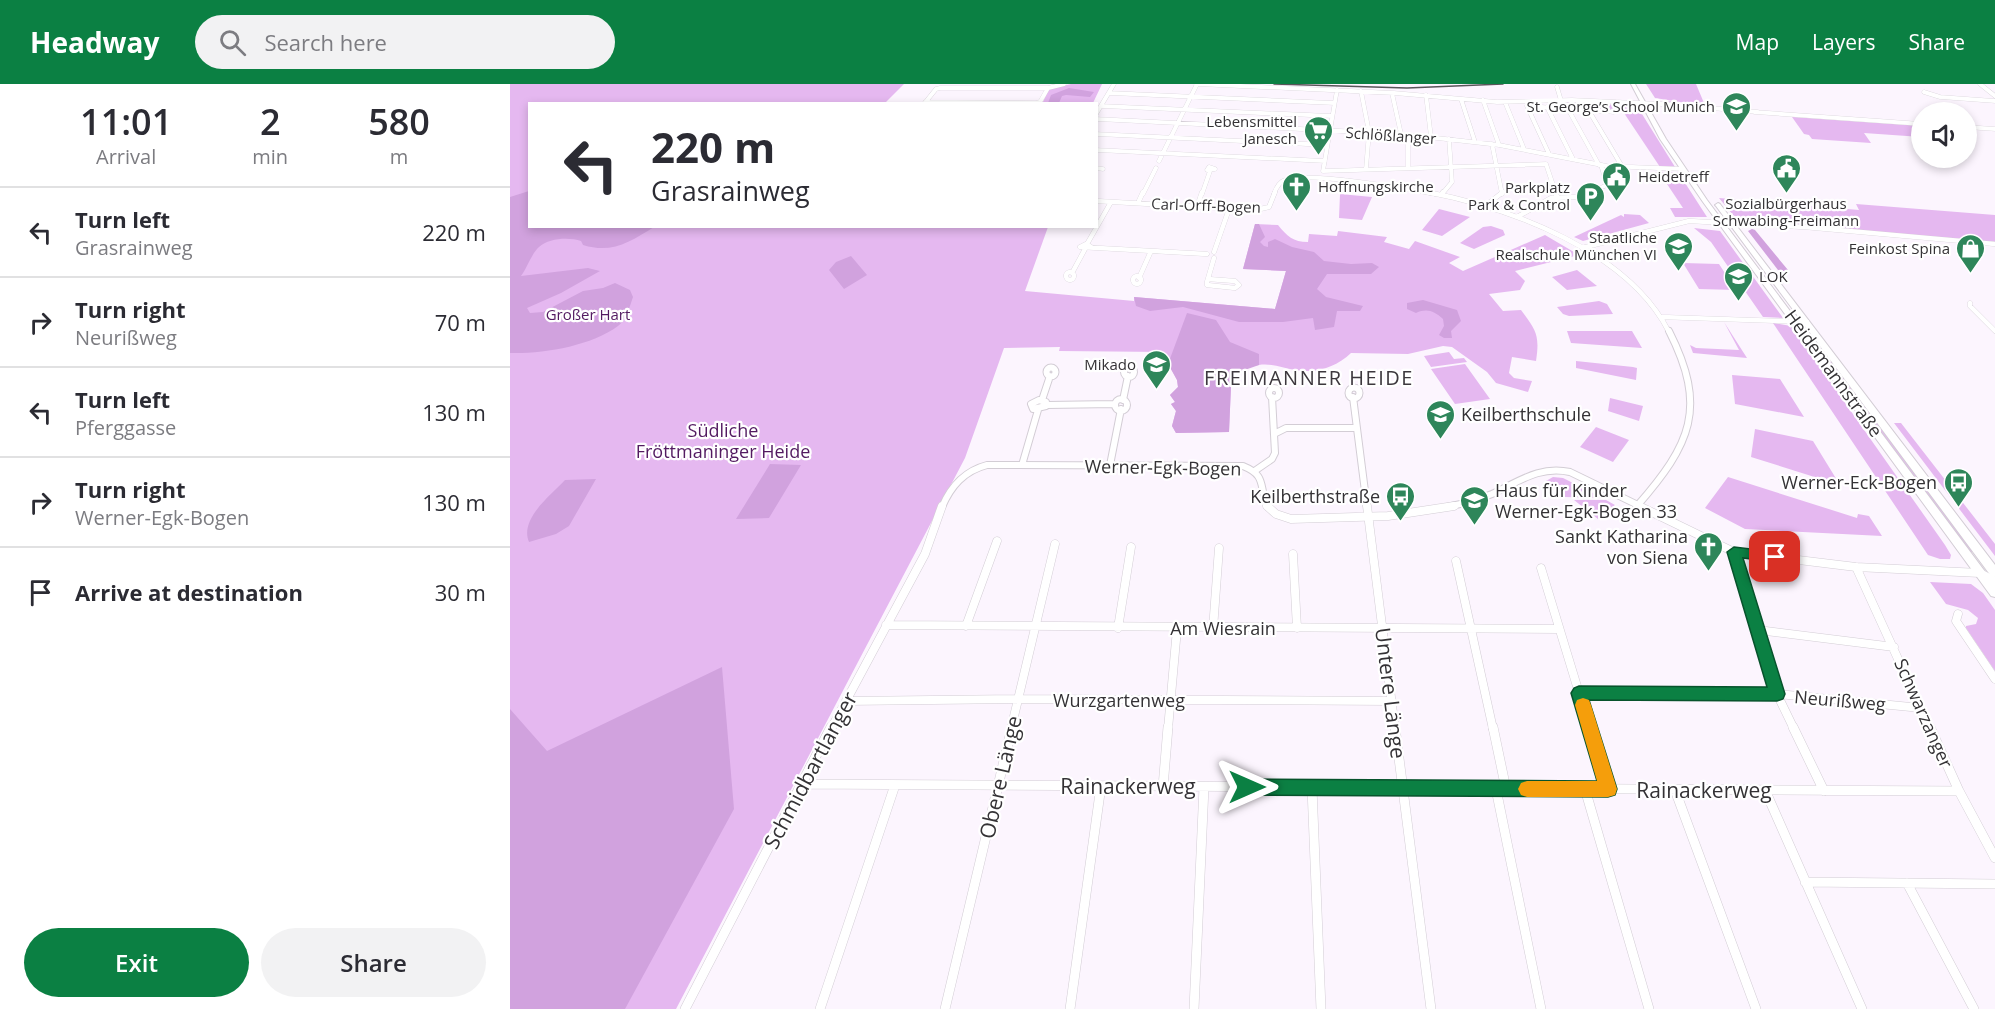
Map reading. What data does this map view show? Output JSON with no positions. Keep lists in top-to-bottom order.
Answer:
{
  "streets": {
    "main road": ["Heidemannstraße"],
    "street": [
      "Schlößlanger",
      "Carl-Orff-Bogen",
      "Werner-Egk-Bogen",
      "Am Wiesrain",
      "Untere Länge",
      "Wurzgartenweg",
      "Neurißweg",
      "Schwarzanger",
      "Schmidbartlanger",
      "Obere Länge",
      "Rainackerweg"
    ]
  },
  "crossings": [
    ["Schlößlanger", "Heidemannstraße"],
    ["Carl-Orff-Bogen", "Werner-Egk-Bogen"],
    ["Heidemannstraße", "Werner-Egk-Bogen"],
    ["Werner-Egk-Bogen", "Untere Länge"],
    ["Werner-Egk-Bogen", "Schwarzanger"],
    ["Werner-Egk-Bogen", "Schmidbartlanger"],
    ["Am Wiesrain", "Untere Länge"],
    ["Am Wiesrain", "Schmidbartlanger"],
    ["Am Wiesrain", "Obere Länge"],
    ["Untere Länge", "Wurzgartenweg"],
    ["Untere Länge", "Rainackerweg"],
    ["Wurzgartenweg", "Schmidbartlanger"],
    ["Wurzgartenweg", "Obere Länge"],
    ["Neurißweg", "Schwarzanger"],
    ["Schwarzanger", "Rainackerweg"],
    ["Schmidbartlanger", "Rainackerweg"],
    ["Obere Länge", "Rainackerweg"]
  ],
  "districts": ["FREIMANNER HEIDE"],
  "parks": ["Großer Hart", "Südliche Fröttmaninger Heide"],
  "places": {
    "school or university": [
      "St. George’s School Munich",
      "Staatliche Realschule München VI",
      "LOK",
      "Mikado",
      "Keilberthschule",
      "Haus für Kinder Werner-Egk-Bogen 33"
    ],
    "supermarket": ["Lebensmittel Janesch"],
    "public building": ["Sozialbürgerhaus Schwabing-Freimann", "Heidetreff"],
    "church": ["Hoffnungskirche", "Sankt Katharina von Siena"],
    "parking": ["Parkplatz Park & Control"],
    "shop": ["Feinkost Spina"],
    "bus stop": ["Werner-Eck-Bogen", "Keilberthstraße"]
  },
  "page": {
    "header": "Headway",
    "search": "Search here",
    "nav": ["Map", "Layers", "Share"],
    "eta": [
      "11:01",
      "Arrival",
      "2",
      "min",
      "580",
      "m"
    ],
    "turn": ["220 m", "Grasrainweg"],
    "list": [
      {
        "name": "Turn left",
        "note": "Grasrainweg",
        "value": "220 m"
      },
      {
        "name": "Turn right",
        "note": "Neurißweg",
        "value": "70 m"
      },
      {
        "name": "Turn left",
        "note": "Pferggasse",
        "value": "130 m"
      },
      {
        "name": "Turn right",
        "note": "Werner-Egk-Bogen",
        "value": "130 m"
      },
      {
        "name": "Arrive at destination",
        "value": "30 m"
      }
    ],
    "buttons": ["Exit", "Share"]
  }
}
